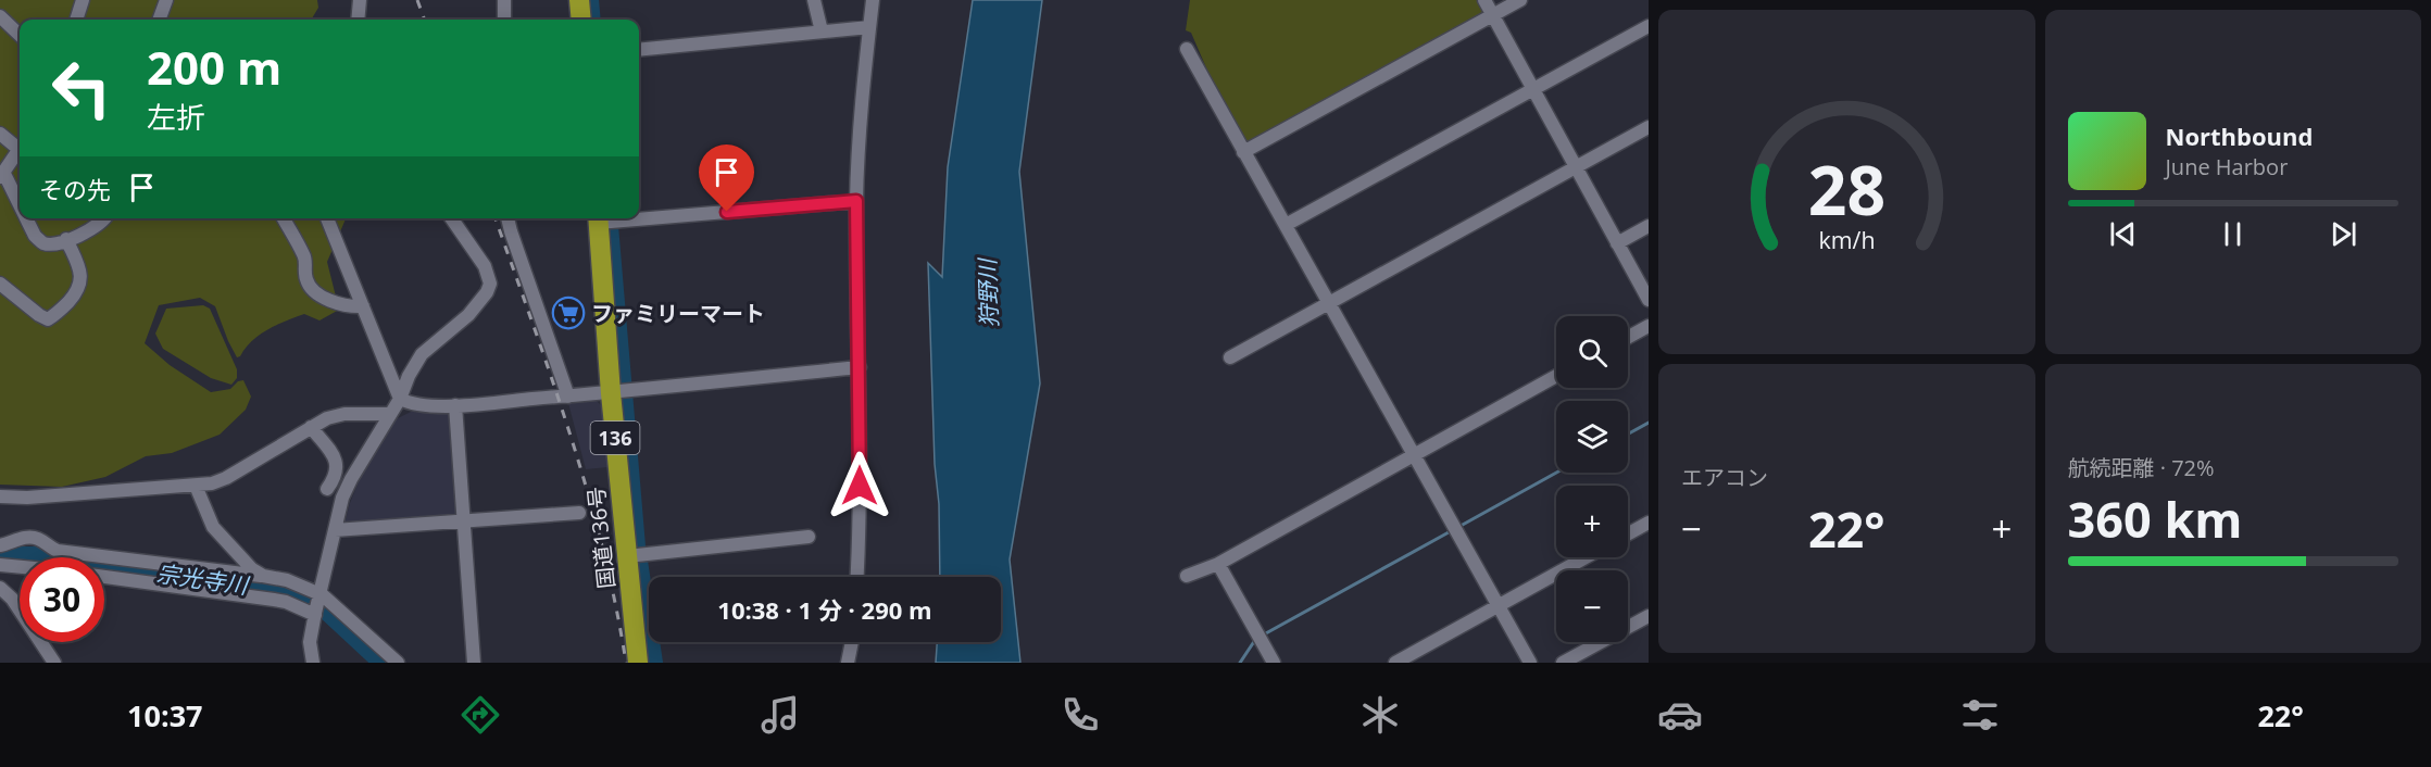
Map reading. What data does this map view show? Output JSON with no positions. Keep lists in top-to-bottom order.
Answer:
{
  "streets": {
    "highway": ["136", "国道136号"]
  },
  "water": ["狩野川", "宗光寺川"],
  "places": {
    "supermarket": ["ファミリーマート"]
  },
  "page": {
    "turn": ["200 m", "左折"],
    "song": ["Northbound", "June Harbor"],
    "then": "その先",
    "map_buttons": ["+", "−"],
    "tile": [
      "エアコン",
      ["航続距離 · 72%", "360 km"]
    ],
    "heat": ["−", "22°", "+"],
    "limit": "30",
    "trip": "10:38 · 1 分 · 290 m",
    "tabs": ["10:37", "22°"],
    "gauge": ["28", "km/h"]
  }
}
